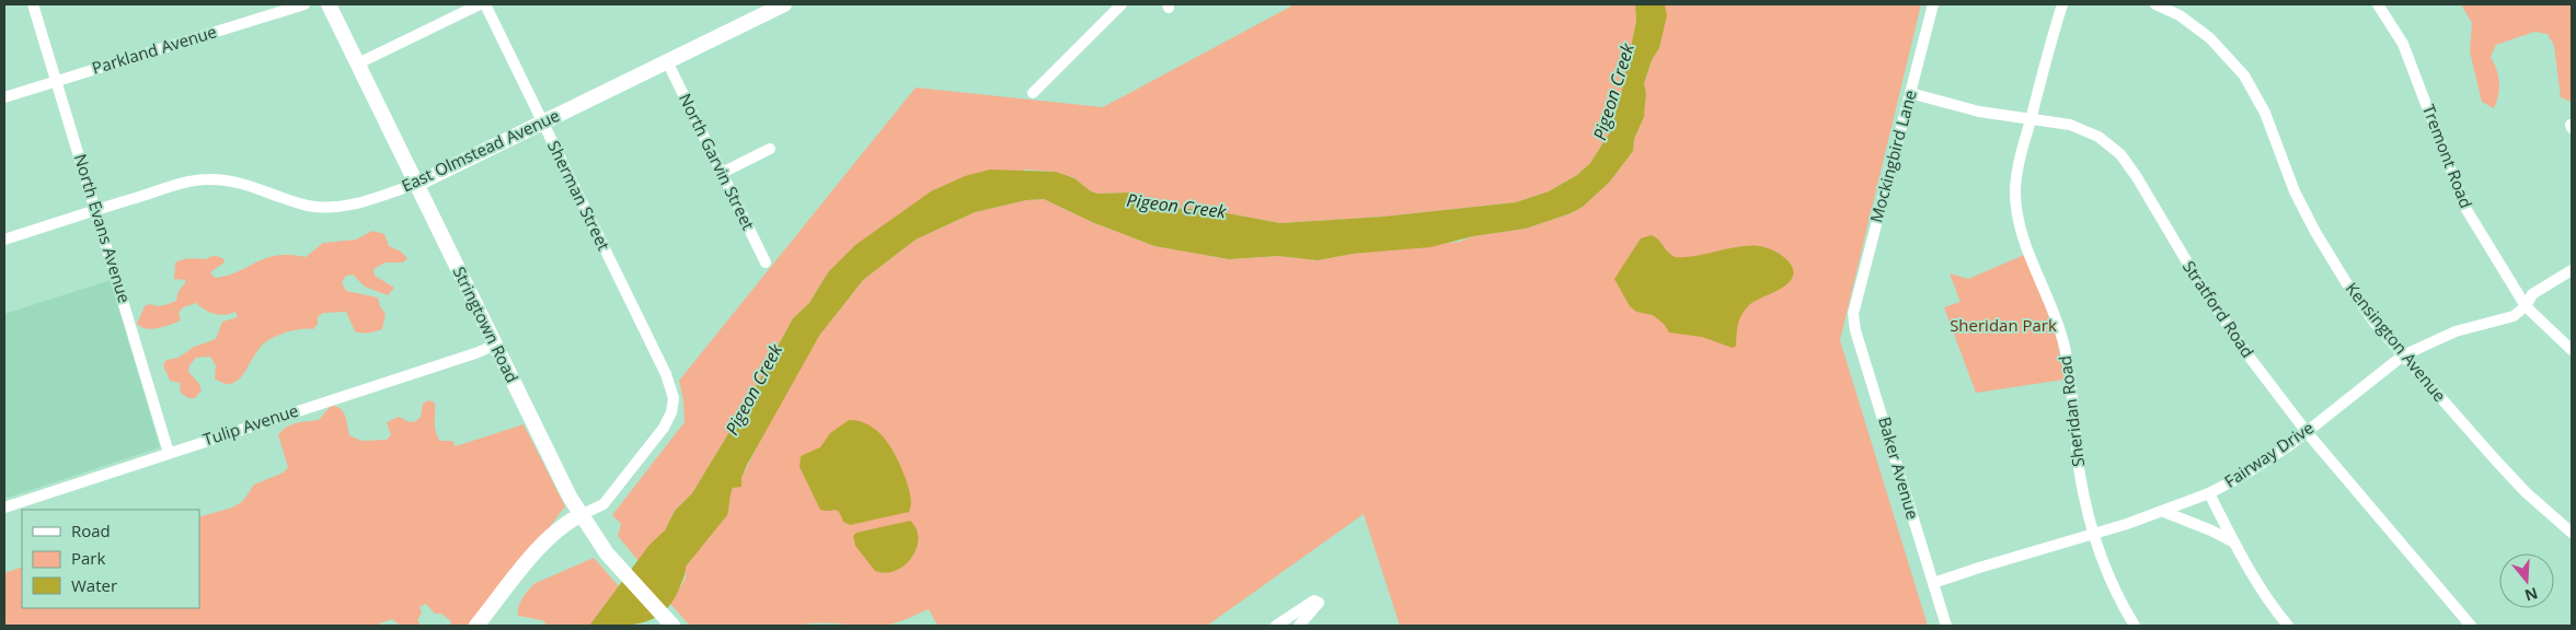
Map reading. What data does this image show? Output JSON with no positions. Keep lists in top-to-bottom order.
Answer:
{
  "streets": {
    "main road": ["East Olmstead Avenue", "Stringtown Road"],
    "street": [
      "Parkland Avenue",
      "Mockingbird Lane",
      "Tremont Road",
      "North Garvin Street",
      "Sherman Street",
      "North Evans Avenue",
      "Stratford Road",
      "Kensington Avenue",
      "Sheridan Road",
      "Tulip Avenue",
      "Fairway Drive",
      "Baker Avenue"
    ]
  },
  "crossings": [
    ["Parkland Avenue", "North Evans Avenue"],
    ["East Olmstead Avenue", "North Garvin Street"],
    ["East Olmstead Avenue", "Sherman Street"],
    ["East Olmstead Avenue", "North Evans Avenue"],
    ["East Olmstead Avenue", "Stringtown Road"],
    ["Mockingbird Lane", "Stratford Road"],
    ["Mockingbird Lane", "Baker Avenue"],
    ["Tremont Road", "Fairway Drive"],
    ["Sherman Street", "Stringtown Road"],
    ["North Evans Avenue", "Tulip Avenue"],
    ["Stratford Road", "Sheridan Road"],
    ["Stratford Road", "Fairway Drive"],
    ["Stringtown Road", "Tulip Avenue"],
    ["Kensington Avenue", "Fairway Drive"],
    ["Sheridan Road", "Fairway Drive"],
    ["Fairway Drive", "Baker Avenue"]
  ],
  "water": ["Pigeon Creek"],
  "parks": ["Sheridan Park"],
  "legend": ["Road", "Park", "Water"],
  "north": "bottom"
}
